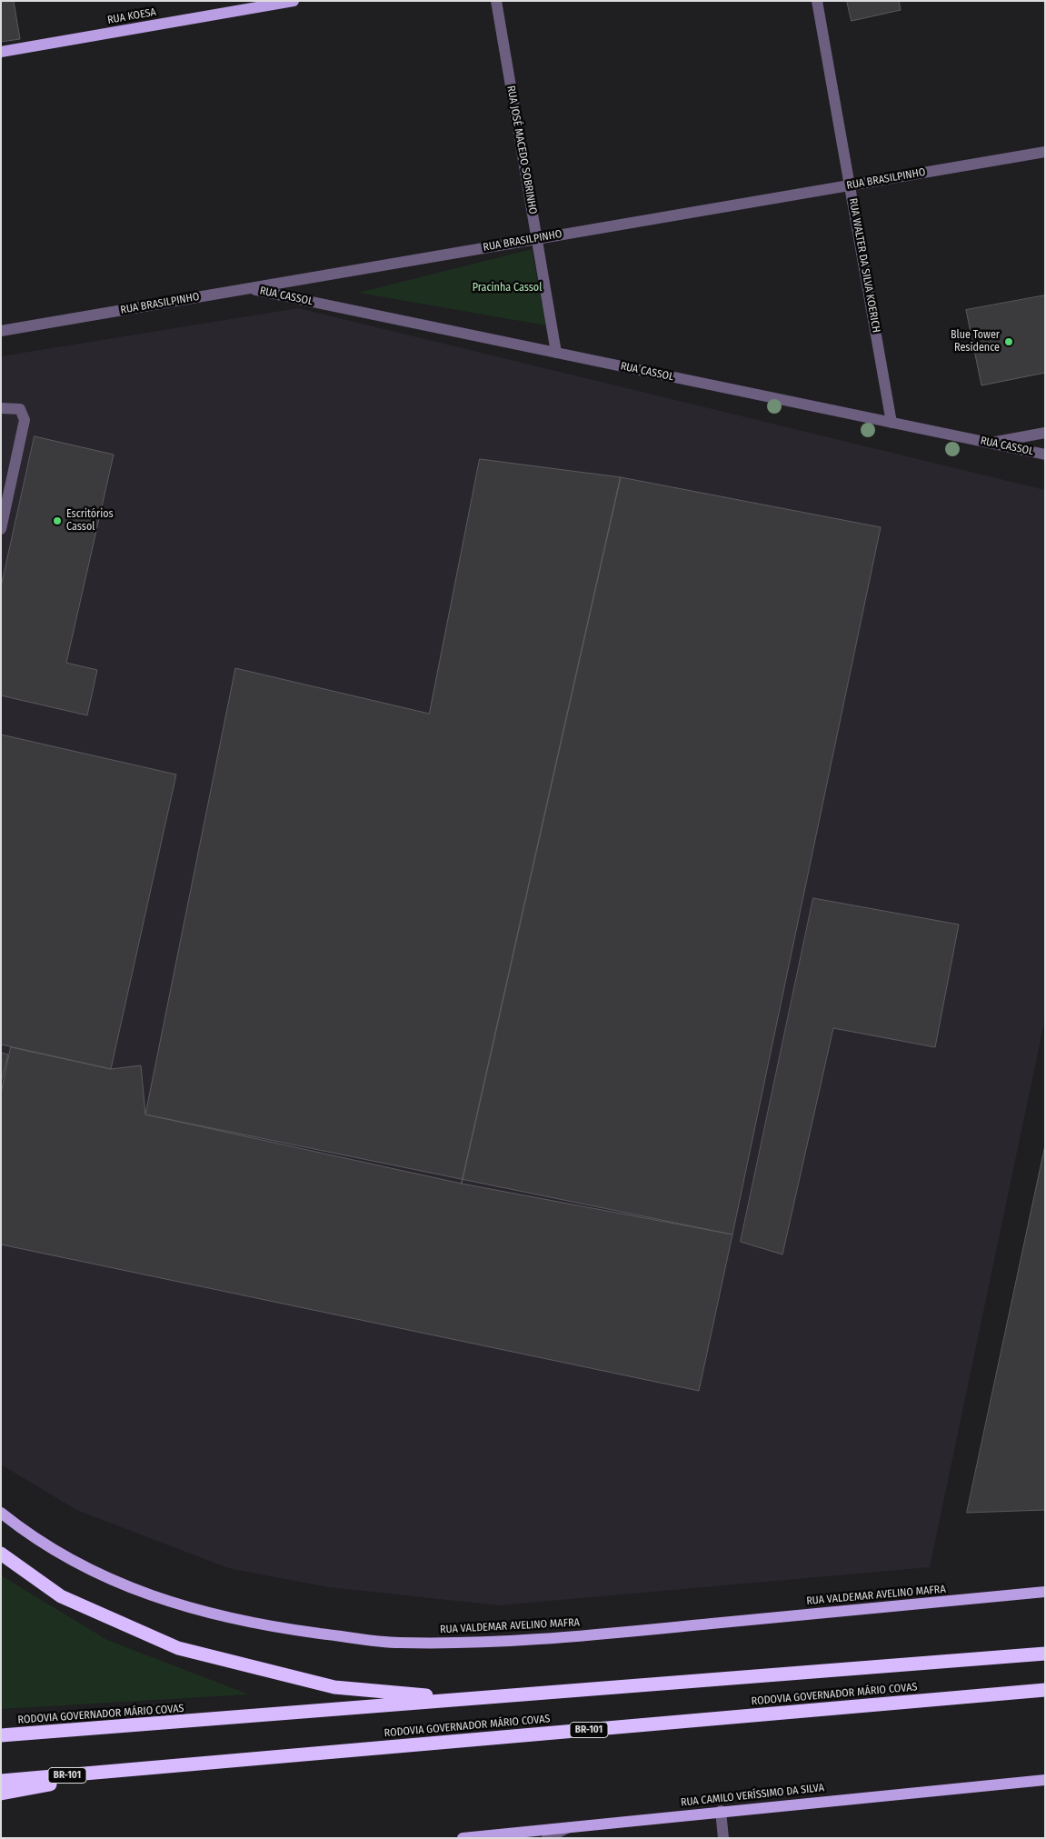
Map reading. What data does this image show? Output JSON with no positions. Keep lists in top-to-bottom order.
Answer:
{
  "streets": {
    "highway": ["RODOVIA GOVERNADOR MÁRIO COVAS", "BR-101"],
    "main road": ["RUA KOESA", "RUA VALDEMAR AVELINO MAFRA", "RUA CAMILO VERÍSSIMO DA SILVA"],
    "street": [
      "RUA JOSÉ MACEDO SOBRINHO",
      "RUA BRASILPINHO",
      "RUA WALTER DA SILVA KOERICH",
      "RUA CASSOL"
    ]
  },
  "crossings": [
    ["RUA JOSÉ MACEDO SOBRINHO", "RUA BRASILPINHO"],
    ["RUA JOSÉ MACEDO SOBRINHO", "RUA CASSOL"],
    ["RUA BRASILPINHO", "RUA WALTER DA SILVA KOERICH"],
    ["RUA BRASILPINHO", "RUA CASSOL"],
    ["RUA WALTER DA SILVA KOERICH", "RUA CASSOL"]
  ],
  "parks": ["Pracinha Cassol"],
  "places": ["Blue Tower Residence", "Escritórios Cassol"]
}
